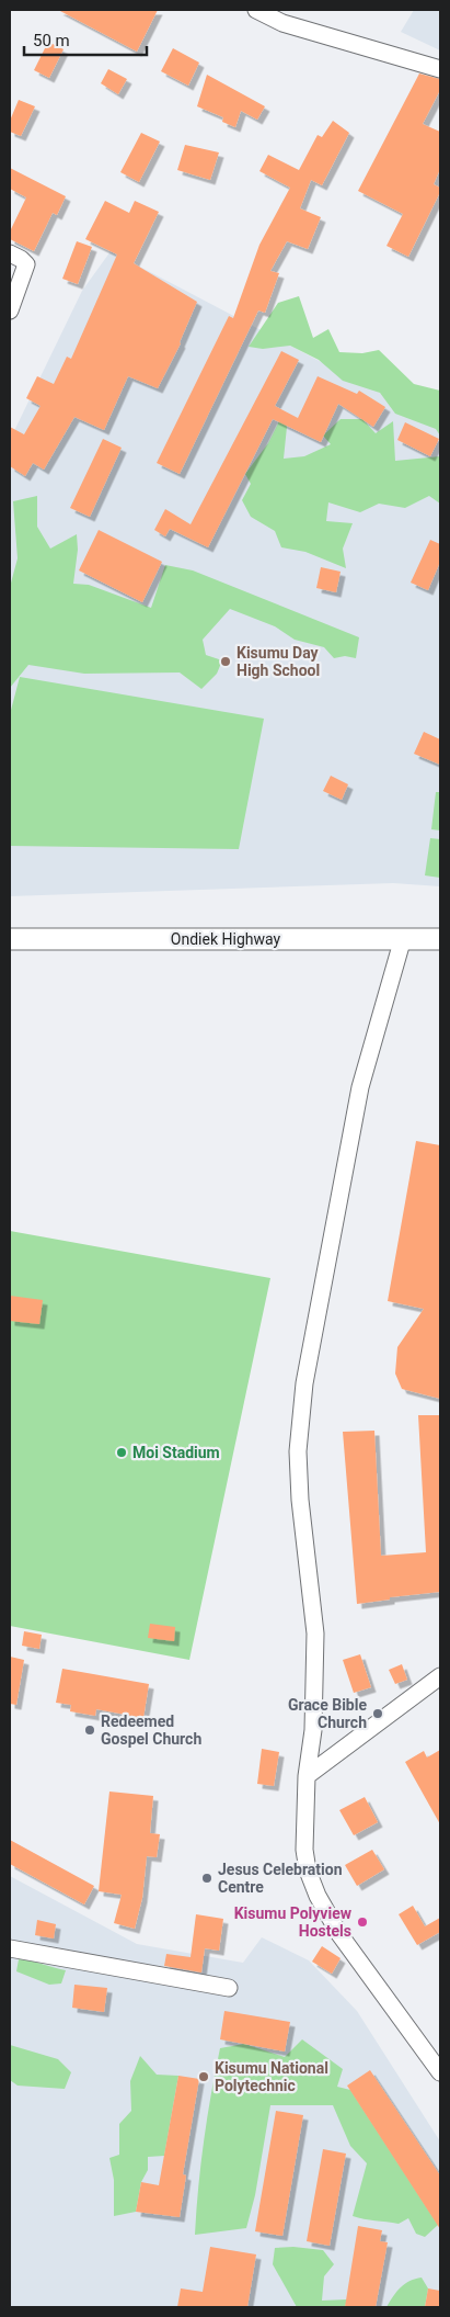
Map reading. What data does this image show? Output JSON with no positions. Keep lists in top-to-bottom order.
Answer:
{
  "streets": {
    "main road": ["Ondiek Highway"]
  },
  "places": [
    "Kisumu Day High School",
    "Moi Stadium",
    "Grace Bible Church",
    "Redeemed Gospel Church",
    "Jesus Celebration Centre",
    "Kisumu Polyview Hostels",
    "Kisumu National Polytechnic"
  ],
  "scale_bar": "50 m"
}
